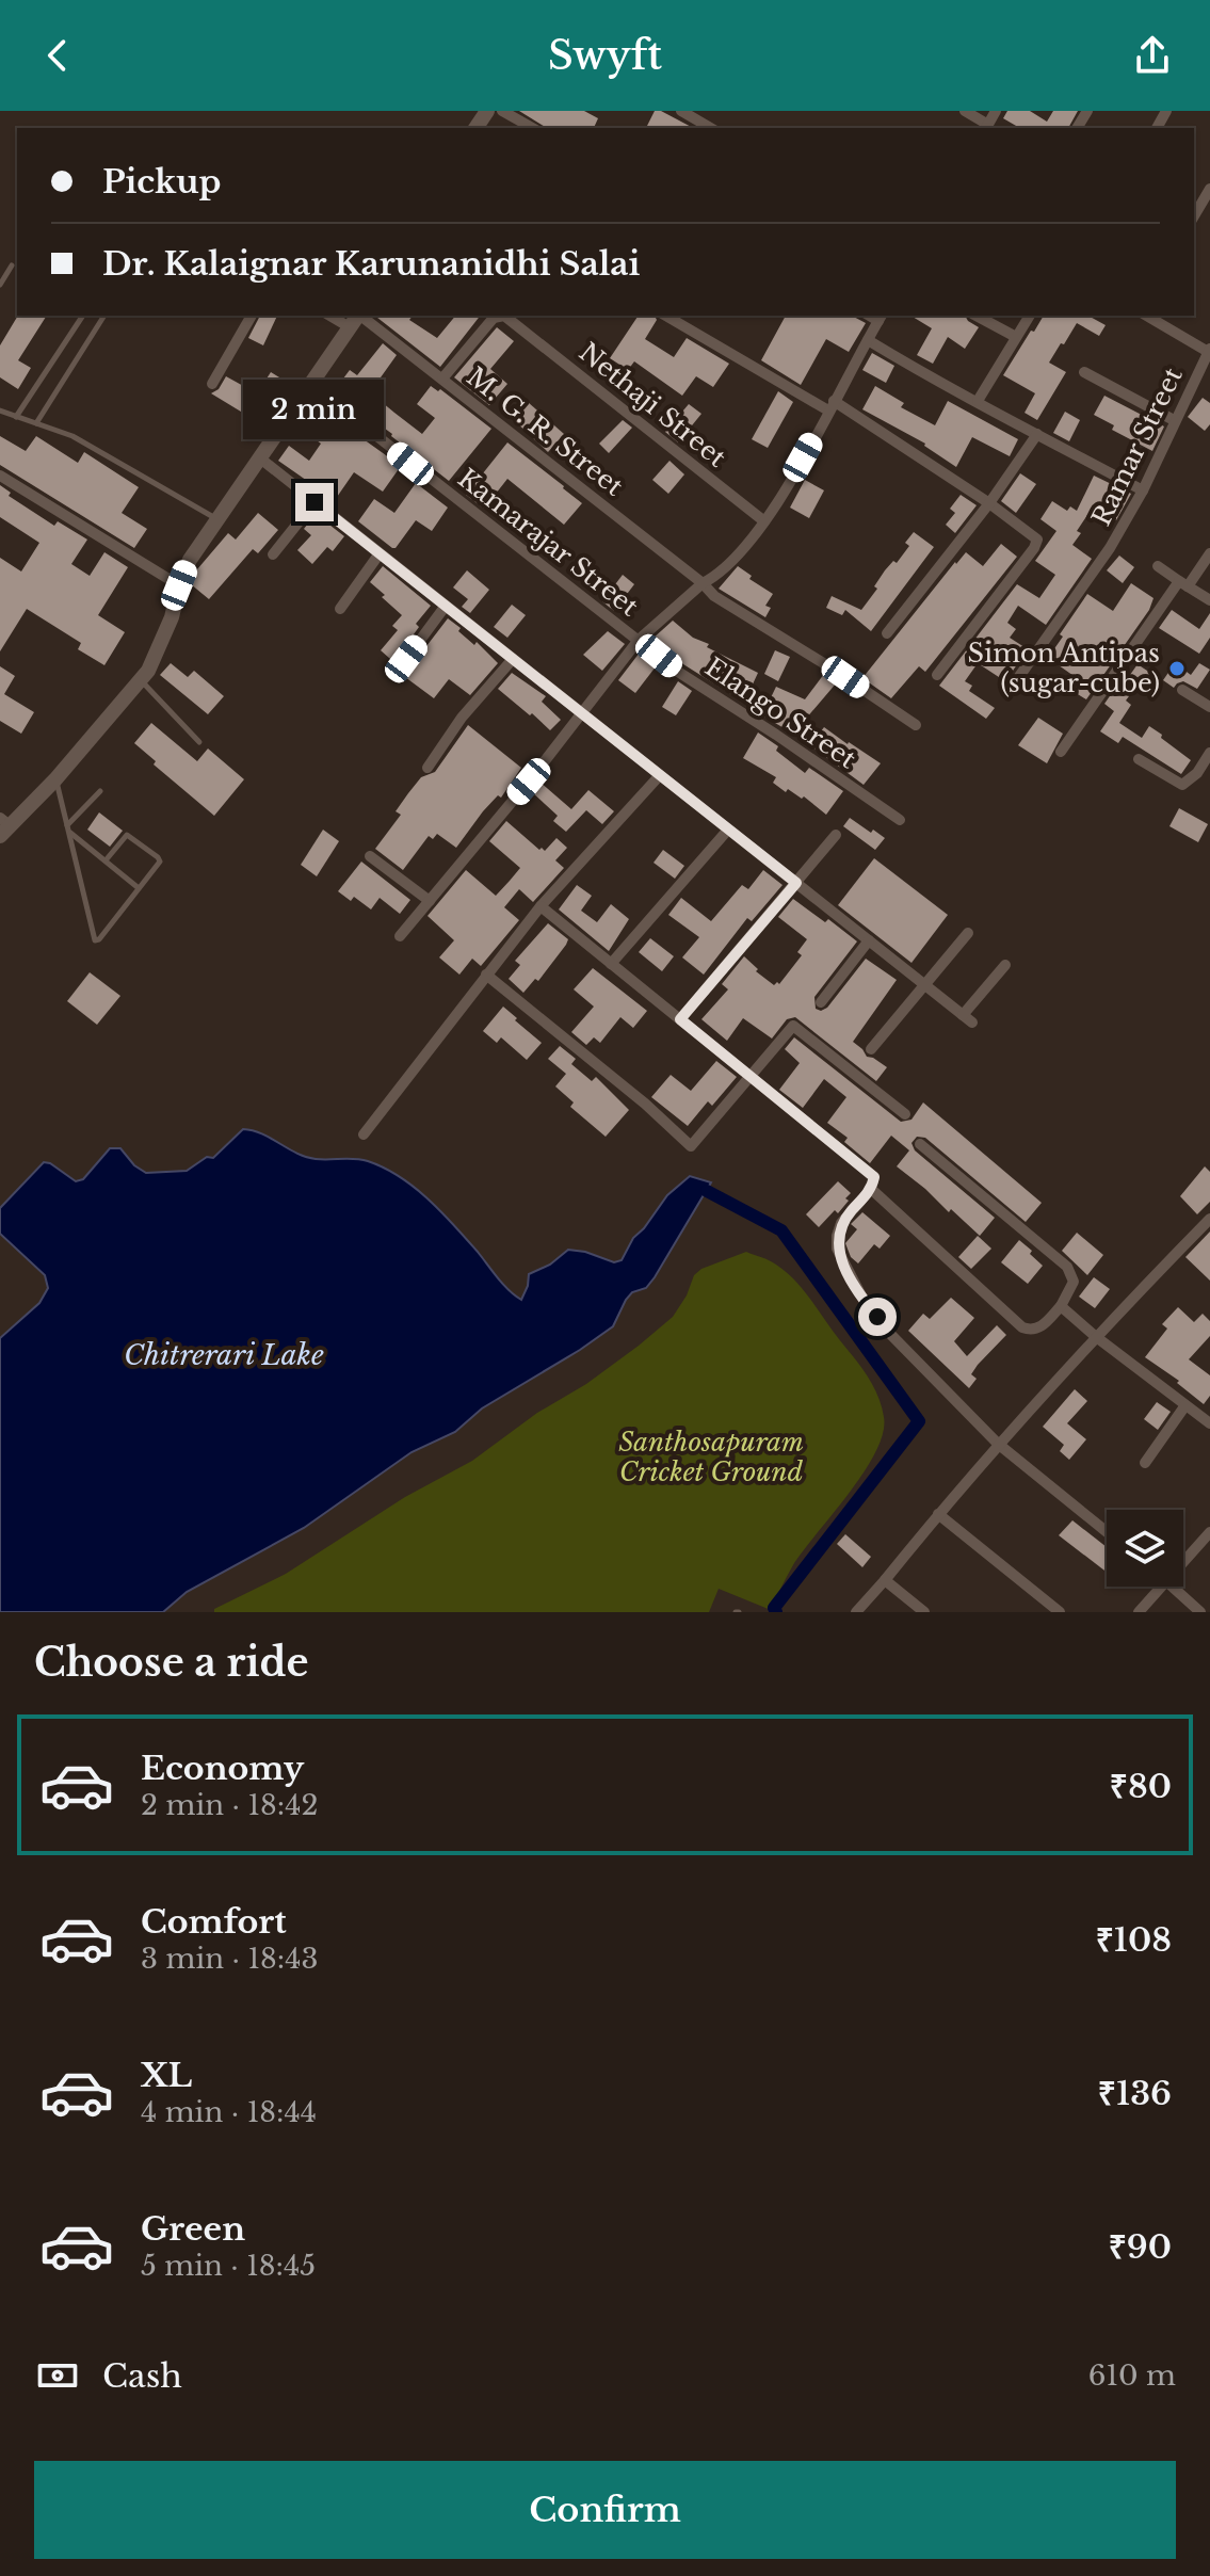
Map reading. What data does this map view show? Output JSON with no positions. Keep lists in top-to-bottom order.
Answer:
{
  "streets": {
    "street": [
      "Nethaji Street",
      "M. G. R. Street",
      "Ramar Street",
      "Kamarajar Street",
      "Elango Street"
    ]
  },
  "crossings": [
    ["Nethaji Street", "M. G. R. Street"],
    ["Kamarajar Street", "Elango Street"]
  ],
  "water": ["Chitrerari Lake"],
  "parks": ["Santhosapuram Cricket Ground"],
  "places": ["Simon Antipas (sugar-cube)"],
  "page": {
    "header": "Swyft",
    "banner": ["Pickup", "Dr. Kalaignar Karunanidhi Salai"],
    "bubble": "2 min",
    "heading": "Choose a ride",
    "list": [
      {
        "name": "Economy",
        "note": "2 min · 18:42",
        "value": "₹80"
      },
      {
        "name": "Comfort",
        "note": "3 min · 18:43",
        "value": "₹108"
      },
      {
        "name": "XL",
        "note": "4 min · 18:44",
        "value": "₹136"
      },
      {
        "name": "Green",
        "note": "5 min · 18:45",
        "value": "₹90"
      }
    ],
    "pay": ["Cash", "610 m"],
    "buttons": "Confirm"
  }
}
